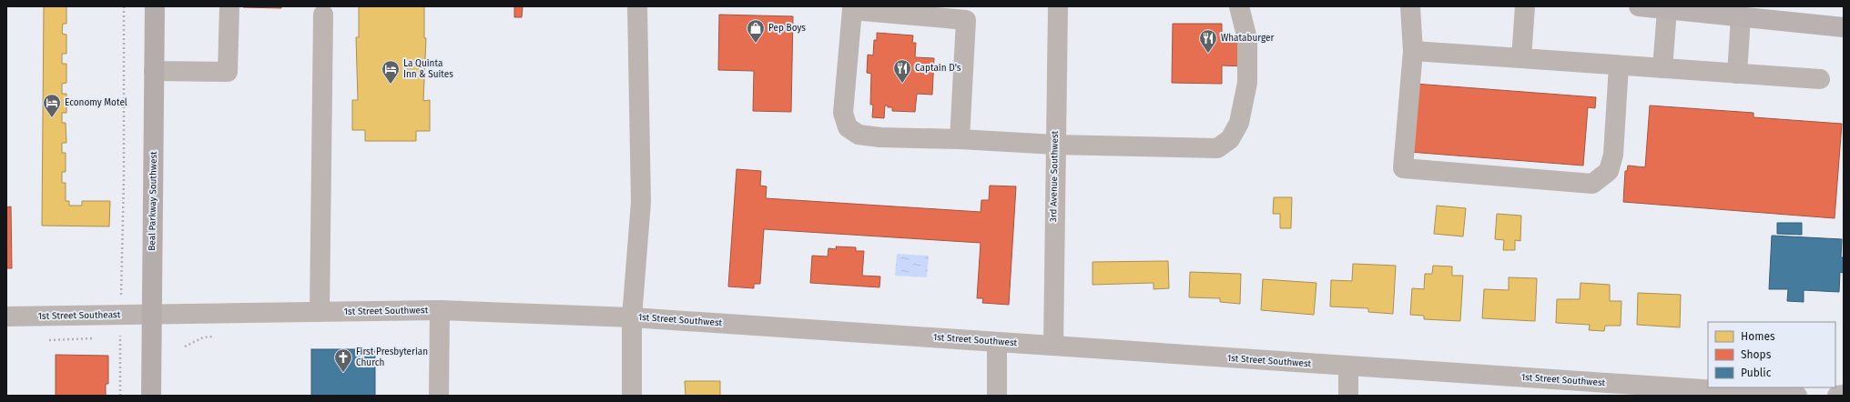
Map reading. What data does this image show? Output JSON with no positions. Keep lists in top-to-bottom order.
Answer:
{
  "streets": {
    "main road": ["Beal Parkway Southwest"],
    "street": ["3rd Avenue Southwest", "1st Street Southwest", "1st Street Southeast"]
  },
  "crossings": [
    ["3rd Avenue Southwest", "1st Street Southwest"],
    ["Beal Parkway Southwest", "1st Street Southwest"],
    ["Beal Parkway Southwest", "1st Street Southeast"],
    ["1st Street Southwest", "1st Street Southeast"]
  ],
  "places": {
    "shop": ["Pep Boys"],
    "restaurant": ["Whataburger", "Captain D's"],
    "hotel": ["La Quinta Inn & Suites", "Economy Motel"],
    "church": ["First Presbyterian Church"]
  },
  "legend": ["Homes", "Shops", "Public"]
}
